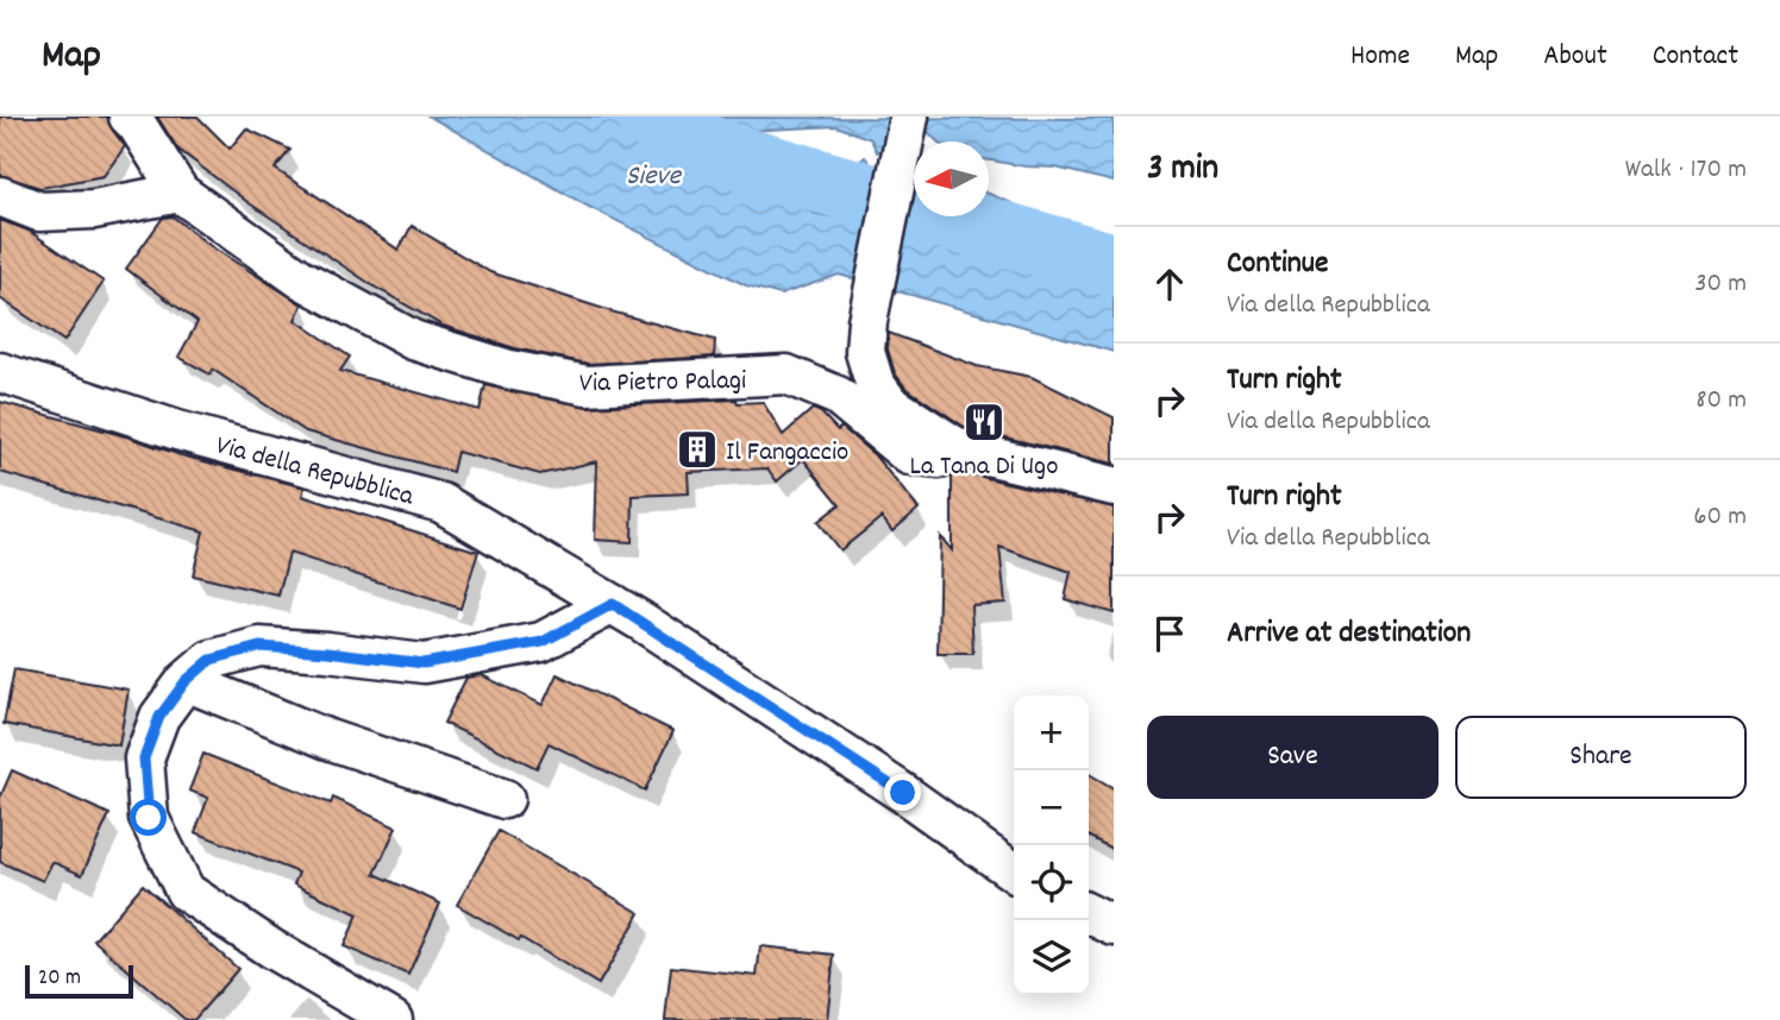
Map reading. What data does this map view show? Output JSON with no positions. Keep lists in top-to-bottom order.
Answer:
{
  "streets": {
    "street": ["Via Pietro Palagi", "Via della Repubblica"]
  },
  "water": ["Sieve"],
  "places": {
    "restaurant": ["La Tana Di Ugo"],
    "building": ["Il Fangaccio"]
  },
  "scale_bar": "20 m",
  "north": "left",
  "page": {
    "header": "Map",
    "nav": [
      "Home",
      "Map",
      "About",
      "Contact"
    ],
    "heading": ["3 min", "Walk · 170 m"],
    "list": [
      ["Continue", "Via della Repubblica", "30 m"],
      ["Turn right", "Via della Repubblica", "80 m"],
      ["Turn right", "Via della Repubblica", "60 m"],
      "Arrive at destination"
    ],
    "buttons": ["Save", "Share"],
    "map_buttons": ["+", "−"],
    "scale": "20 m"
  }
}
